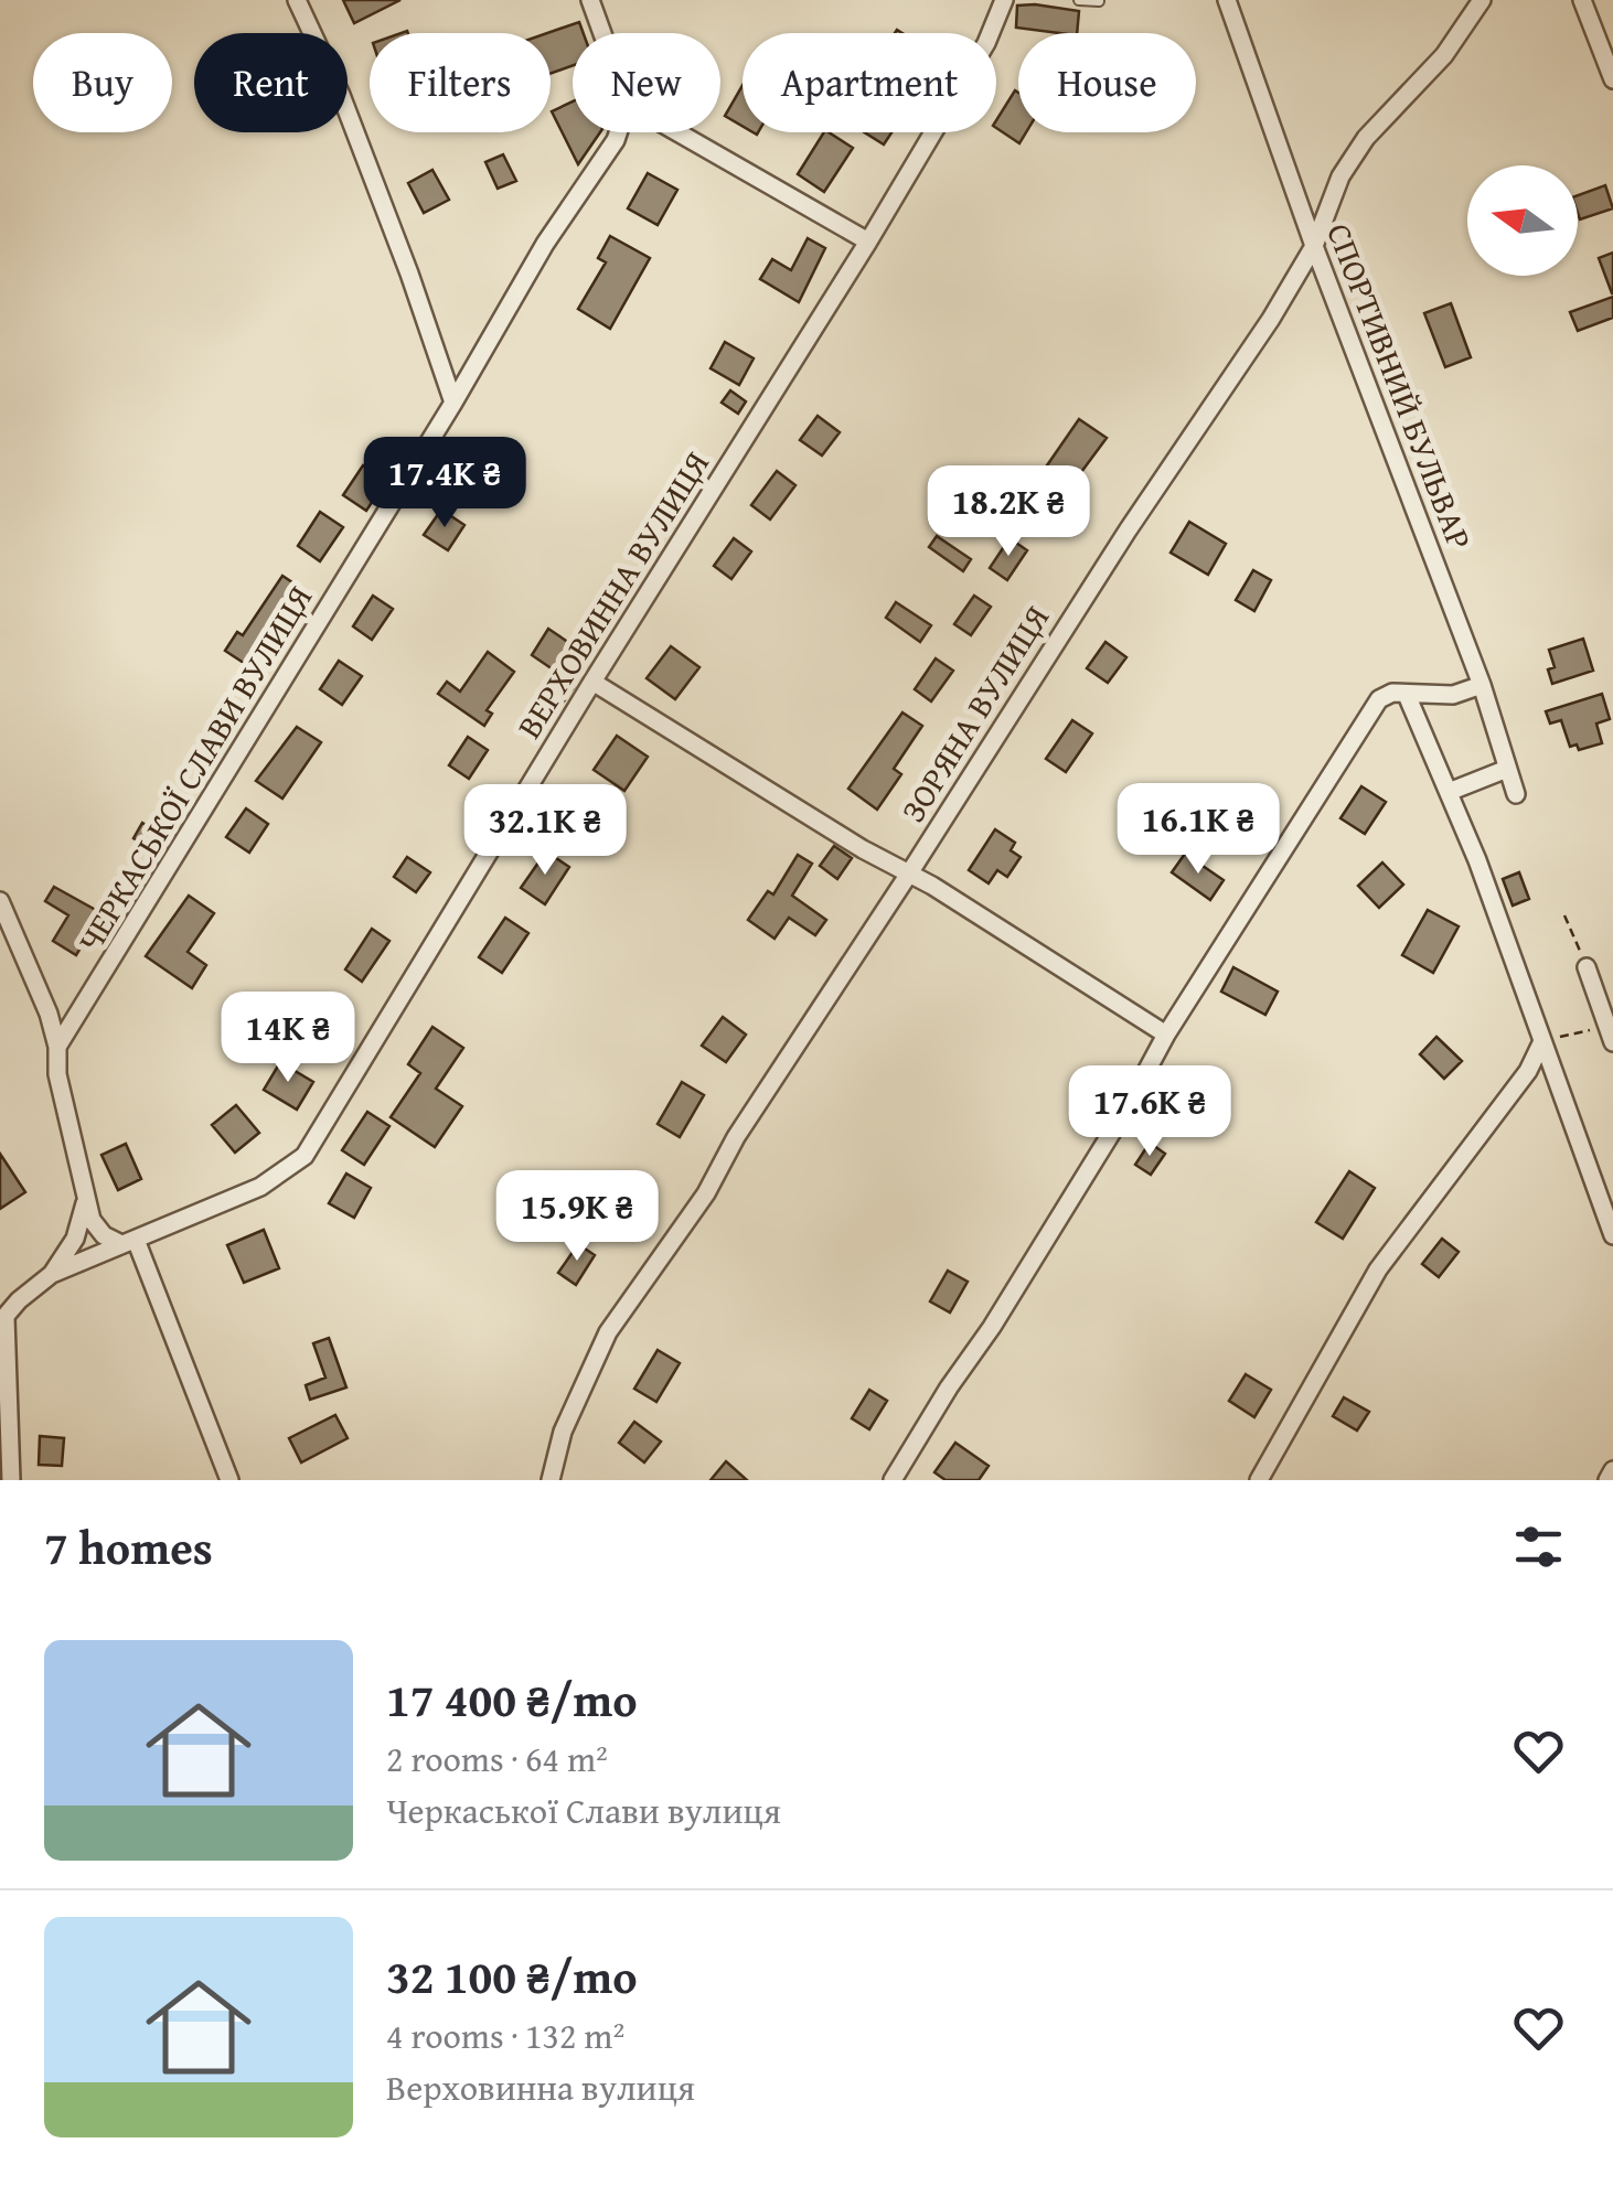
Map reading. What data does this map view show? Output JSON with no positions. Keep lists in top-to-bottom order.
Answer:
{
  "streets": {
    "street": [
      "СПОРТИВНИЙ БУЛЬВАР",
      "ВЕРХОВИННА ВУЛИЦЯ",
      "ЗОРЯНА ВУЛИЦЯ",
      "ЧЕРКАСЬКОЇ СЛАВИ ВУЛИЦЯ"
    ]
  },
  "crossings": [
    ["СПОРТИВНИЙ БУЛЬВАР", "ЗОРЯНА ВУЛИЦЯ"]
  ],
  "north": "left",
  "page": {
    "chip": [
      "Buy",
      "Rent",
      "Filters",
      "New",
      "Apartment",
      "House"
    ],
    "price": [
      "17.4K ₴",
      "18.2K ₴",
      "16.1K ₴",
      "32.1K ₴",
      "14K ₴",
      "17.6K ₴",
      "15.9K ₴"
    ],
    "heading": "7 homes",
    "list": [
      {
        "name": "17 400 ₴/mo",
        "note": "2 rooms · 64 m² · Черкаської Слави вулиця"
      },
      {
        "name": "32 100 ₴/mo",
        "note": "4 rooms · 132 m² · Верховинна вулиця"
      }
    ]
  }
}
